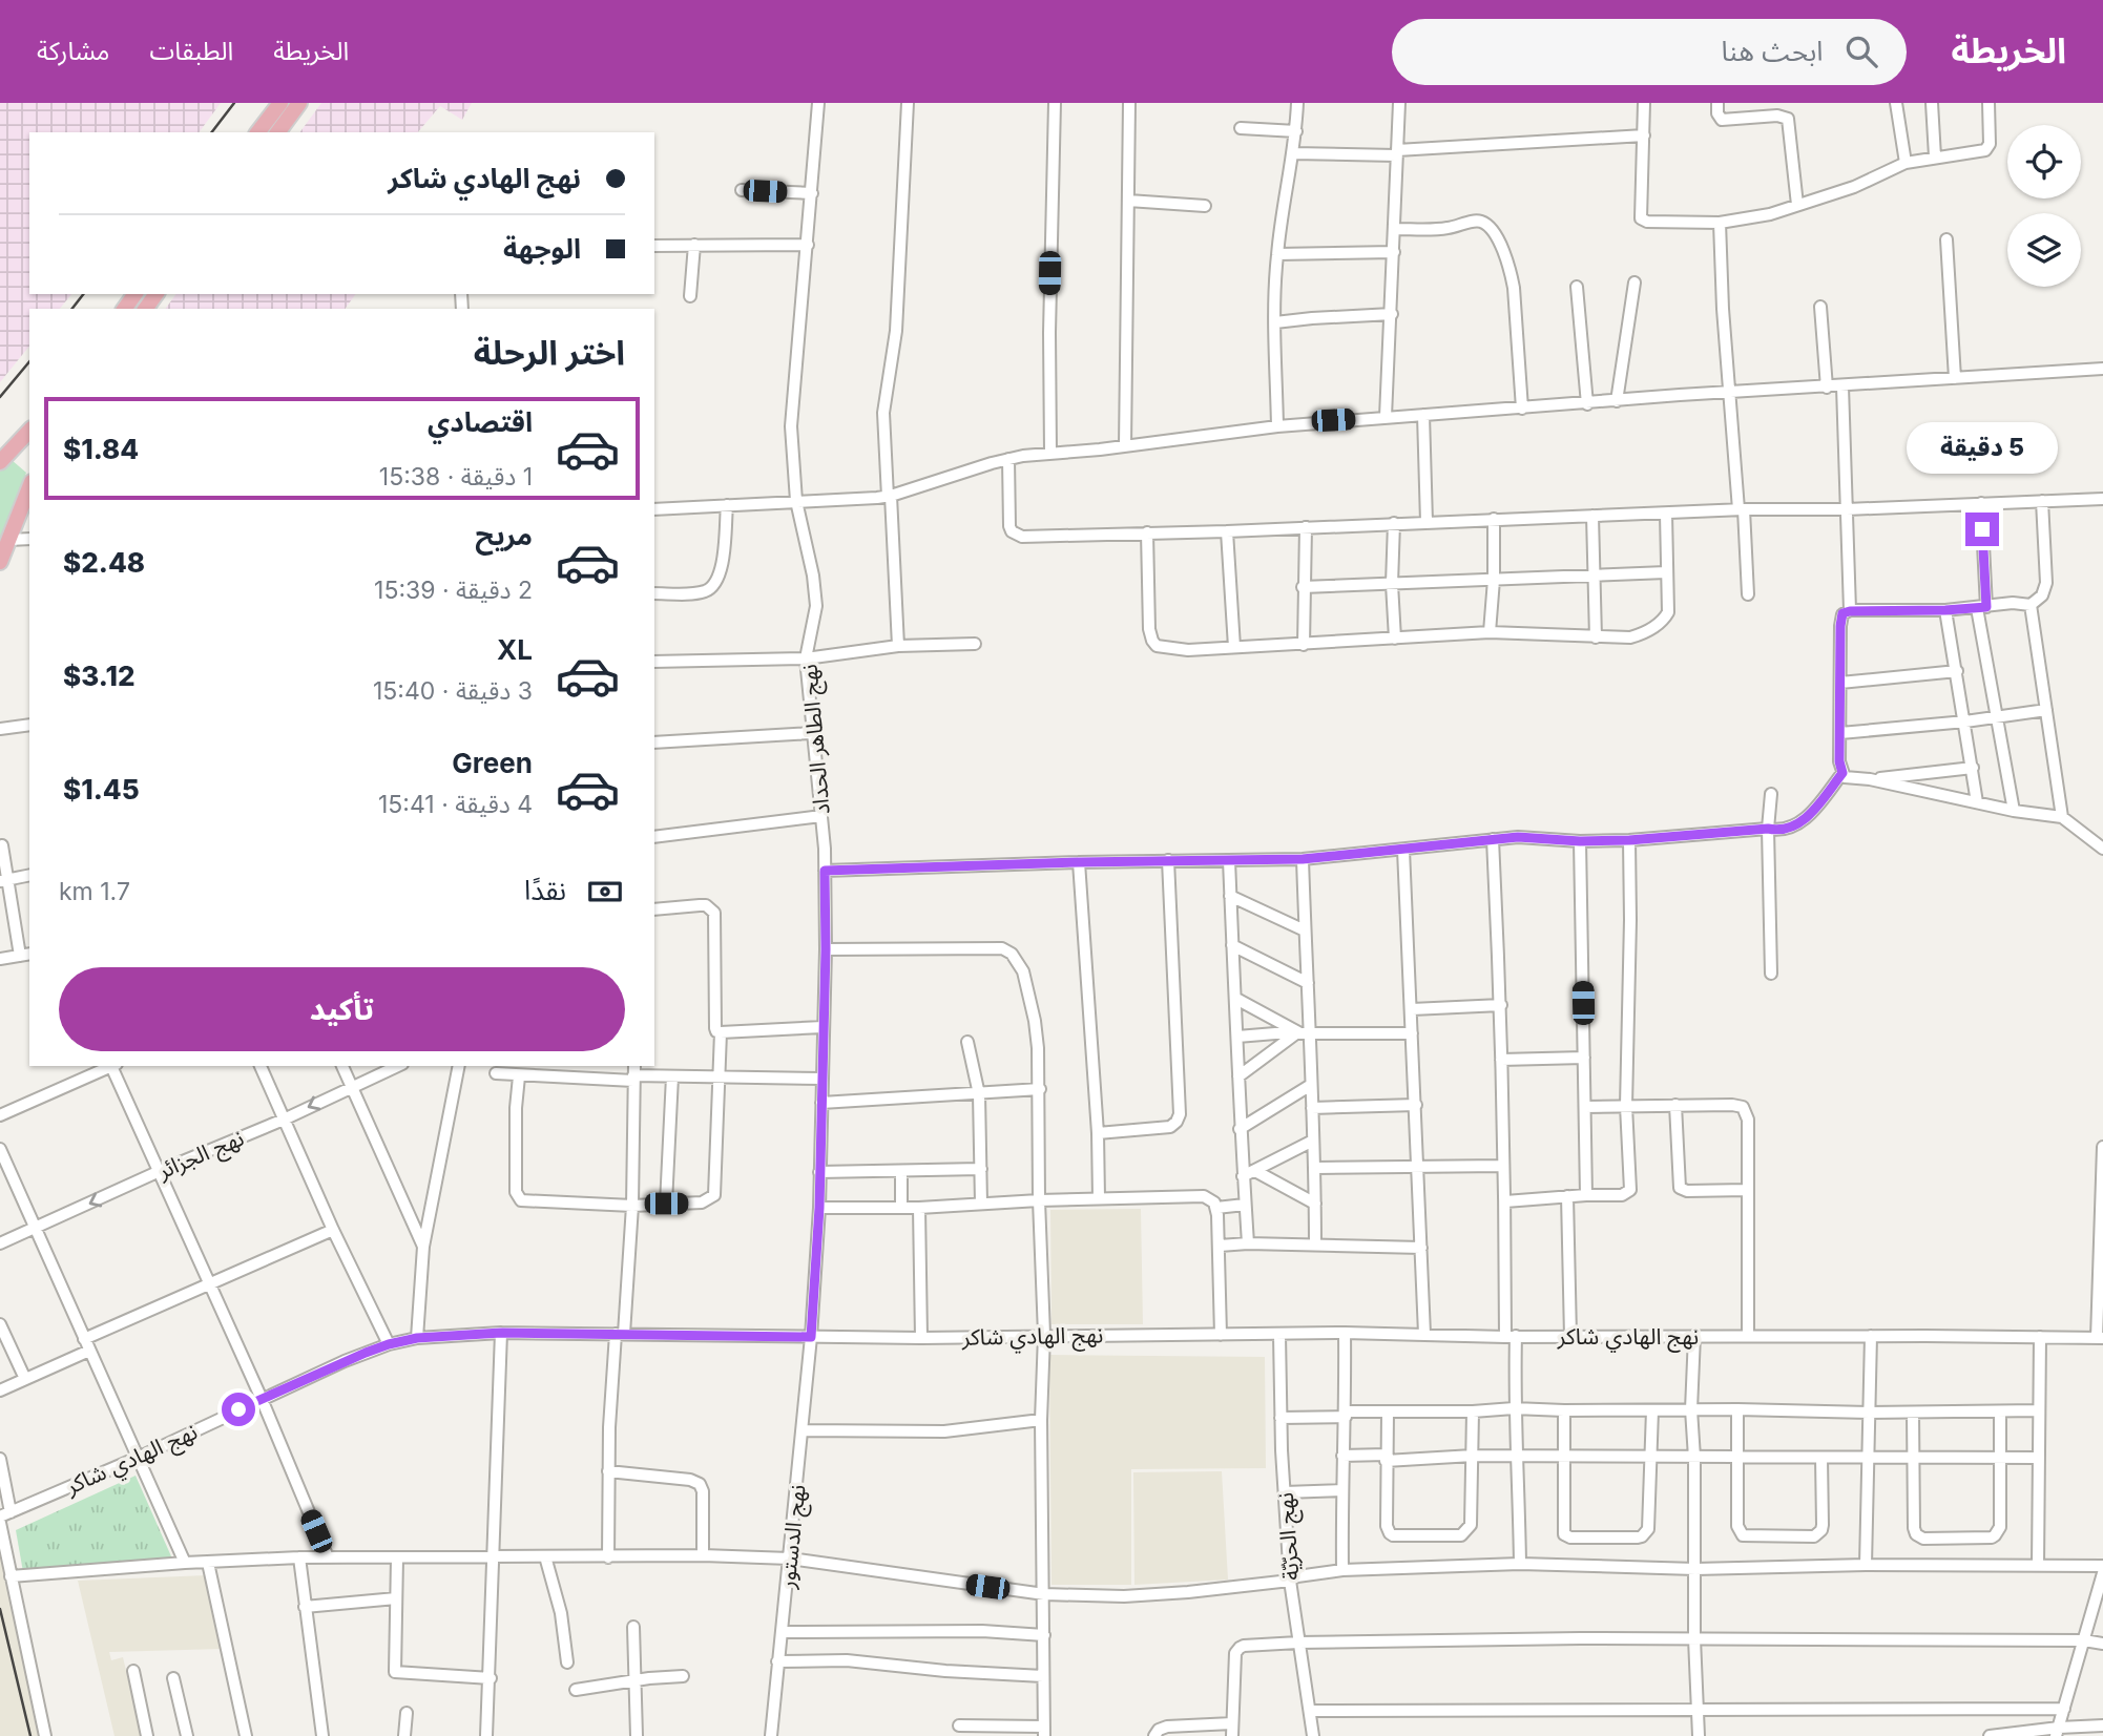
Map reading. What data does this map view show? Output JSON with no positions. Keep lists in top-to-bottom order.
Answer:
{
  "streets": {
    "street": [
      "نهج الطاهر الحداد",
      "نهج الجزائر",
      "نهج الهادي شاكر",
      "نهج الدستور",
      "نهج الحرّيّة"
    ]
  },
  "crossings": [
    ["نهج الطاهر الحداد", "نهج الهادي شاكر"],
    ["نهج الطاهر الحداد", "نهج الدستور"],
    ["نهج الهادي شاكر", "نهج الدستور"],
    ["نهج الهادي شاكر", "نهج الحرّيّة"]
  ],
  "one_way": ["نهج الجزائر"],
  "page": {
    "header": "الخريطة",
    "search": "ابحث هنا",
    "nav": ["الخريطة", "الطبقات", "مشاركة"],
    "banner": ["نهج الهادي شاكر", "الوجهة"],
    "heading": "اختر الرحلة",
    "list": [
      {
        "name": "اقتصادي",
        "note": "1 دقيقة · 15:38",
        "value": "$1.84"
      },
      {
        "name": "مريح",
        "note": "2 دقيقة · 15:39",
        "value": "$2.48"
      },
      {
        "name": "XL",
        "note": "3 دقيقة · 15:40",
        "value": "$3.12"
      },
      {
        "name": "Green",
        "note": "4 دقيقة · 15:41",
        "value": "$1.45"
      }
    ],
    "bubble": "5 دقيقة",
    "pay": ["نقدًا", "1.7 km"],
    "buttons": "تأكيد"
  }
}
